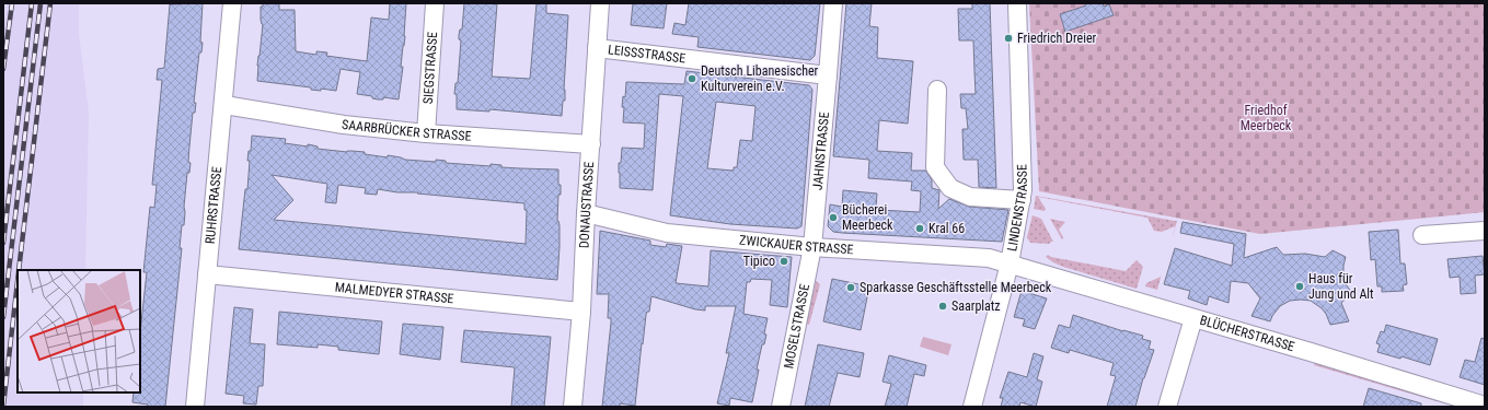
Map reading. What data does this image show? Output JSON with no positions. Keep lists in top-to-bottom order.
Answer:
{
  "streets": {
    "street": [
      "LEISSSTRASSE",
      "SIEGSTRASSE",
      "SAARBRÜCKER STRASSE",
      "JAHNSTRASSE",
      "RUHRSTRASSE",
      "DONAUSTRASSE",
      "LINDENSTRASSE",
      "ZWICKAUER STRASSE",
      "MALMEDYER STRASSE",
      "MOSELSTRASSE",
      "BLÜCHERSTRASSE"
    ]
  },
  "crossings": [
    ["LEISSSTRASSE", "JAHNSTRASSE"],
    ["LEISSSTRASSE", "DONAUSTRASSE"],
    ["SIEGSTRASSE", "SAARBRÜCKER STRASSE"],
    ["SAARBRÜCKER STRASSE", "RUHRSTRASSE"],
    ["SAARBRÜCKER STRASSE", "DONAUSTRASSE"],
    ["JAHNSTRASSE", "ZWICKAUER STRASSE"],
    ["JAHNSTRASSE", "MOSELSTRASSE"],
    ["RUHRSTRASSE", "MALMEDYER STRASSE"],
    ["DONAUSTRASSE", "ZWICKAUER STRASSE"],
    ["DONAUSTRASSE", "MALMEDYER STRASSE"],
    ["LINDENSTRASSE", "ZWICKAUER STRASSE"],
    ["LINDENSTRASSE", "BLÜCHERSTRASSE"],
    ["ZWICKAUER STRASSE", "MOSELSTRASSE"],
    ["ZWICKAUER STRASSE", "BLÜCHERSTRASSE"]
  ],
  "parks": ["Friedhof Meerbeck"],
  "places": [
    "Friedrich Dreier",
    "Deutsch Libanesischer Kulturverein e.V.",
    "Bücherei Meerbeck",
    "Kral 66",
    "Tipico",
    "Haus für Jung und Alt",
    "Sparkasse Geschäftsstelle Meerbeck",
    "Saarplatz"
  ]
}
